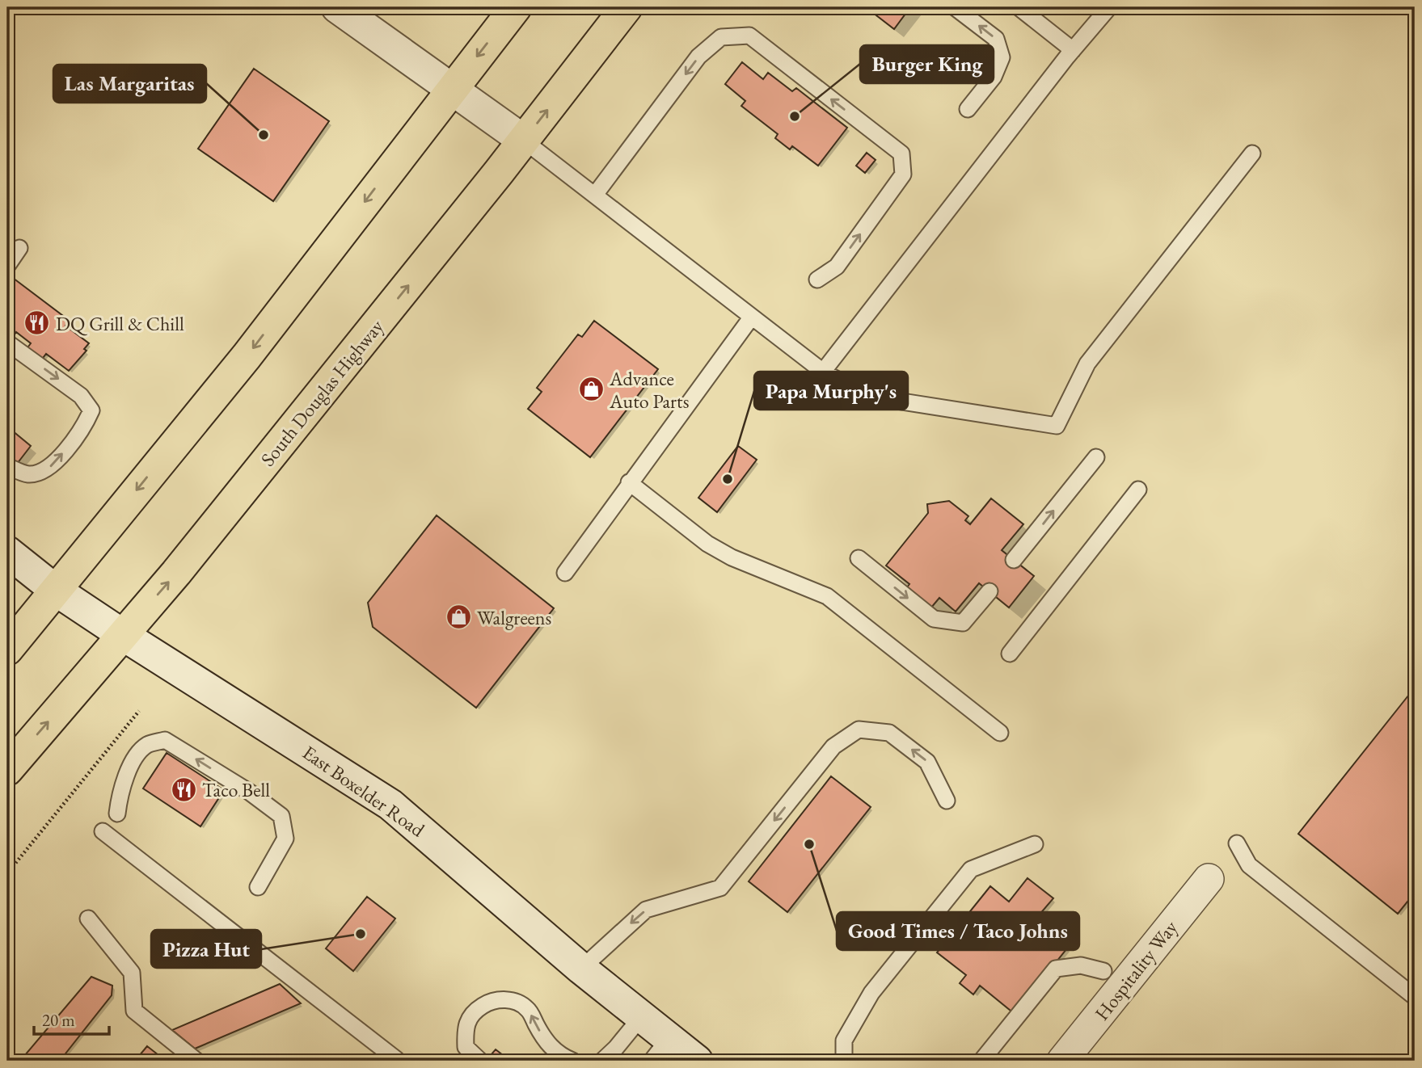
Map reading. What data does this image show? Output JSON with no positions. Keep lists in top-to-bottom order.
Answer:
{
  "streets": {
    "highway": ["South Douglas Highway"],
    "main road": ["East Boxelder Road"],
    "street": ["Hospitality Way"]
  },
  "crossings": [
    ["South Douglas Highway", "East Boxelder Road"]
  ],
  "places": {
    "other": [
      "Burger King",
      "Las Margaritas",
      "Papa Murphy's",
      "Good Times / Taco Johns",
      "Pizza Hut"
    ],
    "restaurant": ["DQ Grill & Chill", "Taco Bell"],
    "shop": ["Advance Auto Parts", "Walgreens"]
  },
  "scale_bar": "20 m"
}
